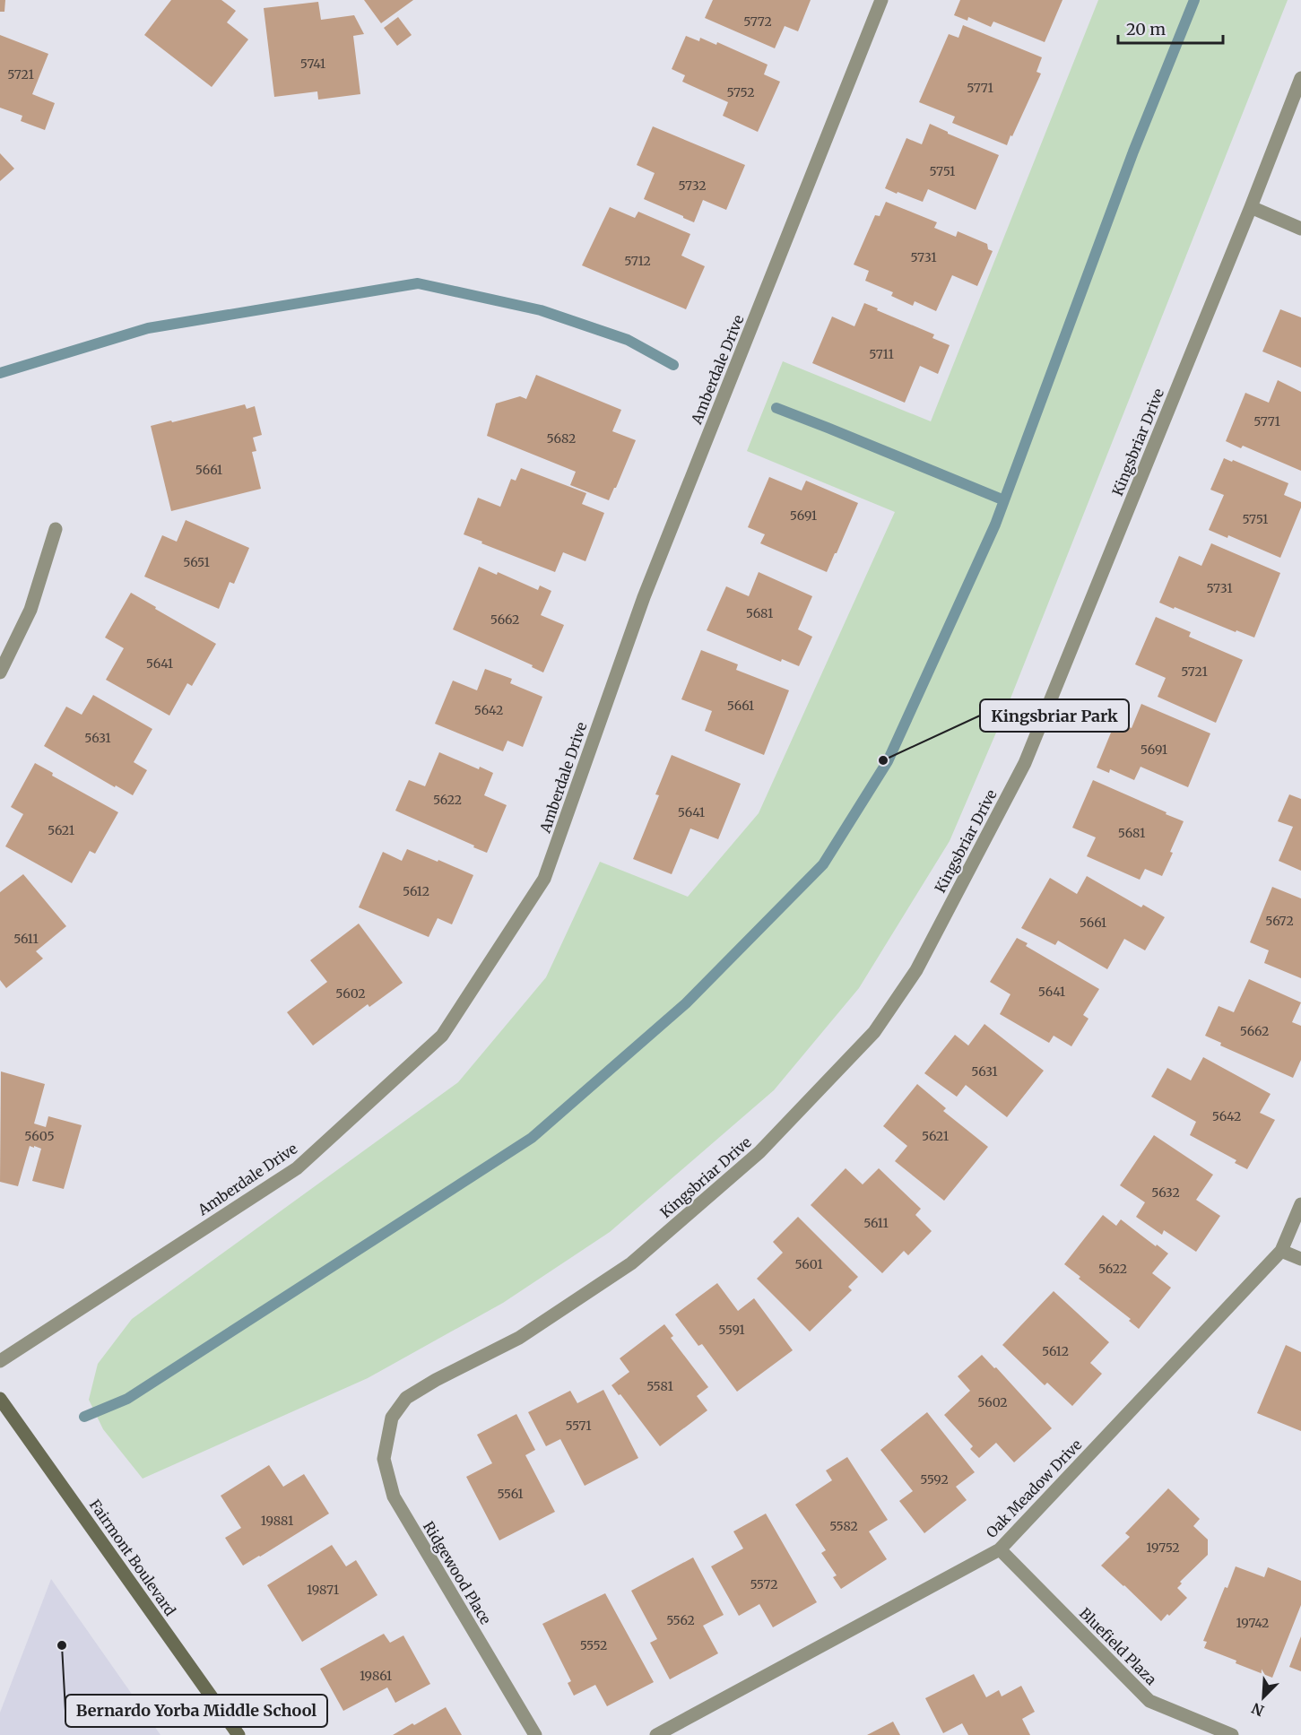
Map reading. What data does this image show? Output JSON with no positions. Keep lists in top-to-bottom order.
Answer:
{
  "streets": {
    "main road": ["Fairmont Boulevard"],
    "street": [
      "Amberdale Drive",
      "Kingsbriar Drive",
      "Oak Meadow Drive",
      "Ridgewood Place",
      "Bluefield Plaza"
    ]
  },
  "crossings": [
    ["Kingsbriar Drive", "Ridgewood Place"],
    ["Oak Meadow Drive", "Bluefield Plaza"]
  ],
  "places": ["Kingsbriar Park", "Bernardo Yorba Middle School"],
  "house_numbers": [
    "5772",
    "5741",
    "5721",
    "5771",
    "5752",
    "5751",
    "5732",
    "5731",
    "5712",
    "5711",
    "5771",
    "5682",
    "5661",
    "5691",
    "5751",
    "5651",
    "5731",
    "5681",
    "5662",
    "5641",
    "5721",
    "5661",
    "5642",
    "5631",
    "5691",
    "5622",
    "5641",
    "5621",
    "5681",
    "5612",
    "5672",
    "5661",
    "5611",
    "5641",
    "5602",
    "5662",
    "5631",
    "5642",
    "5605",
    "5621",
    "5632",
    "5611",
    "5601",
    "5622",
    "5591",
    "5612",
    "5581",
    "5602",
    "5571",
    "5592",
    "5561",
    "19881",
    "5582",
    "19752",
    "5572",
    "19871",
    "5562",
    "19742",
    "5552",
    "19861"
  ],
  "scale_bar": "20 m",
  "north": "bottom left"
}
